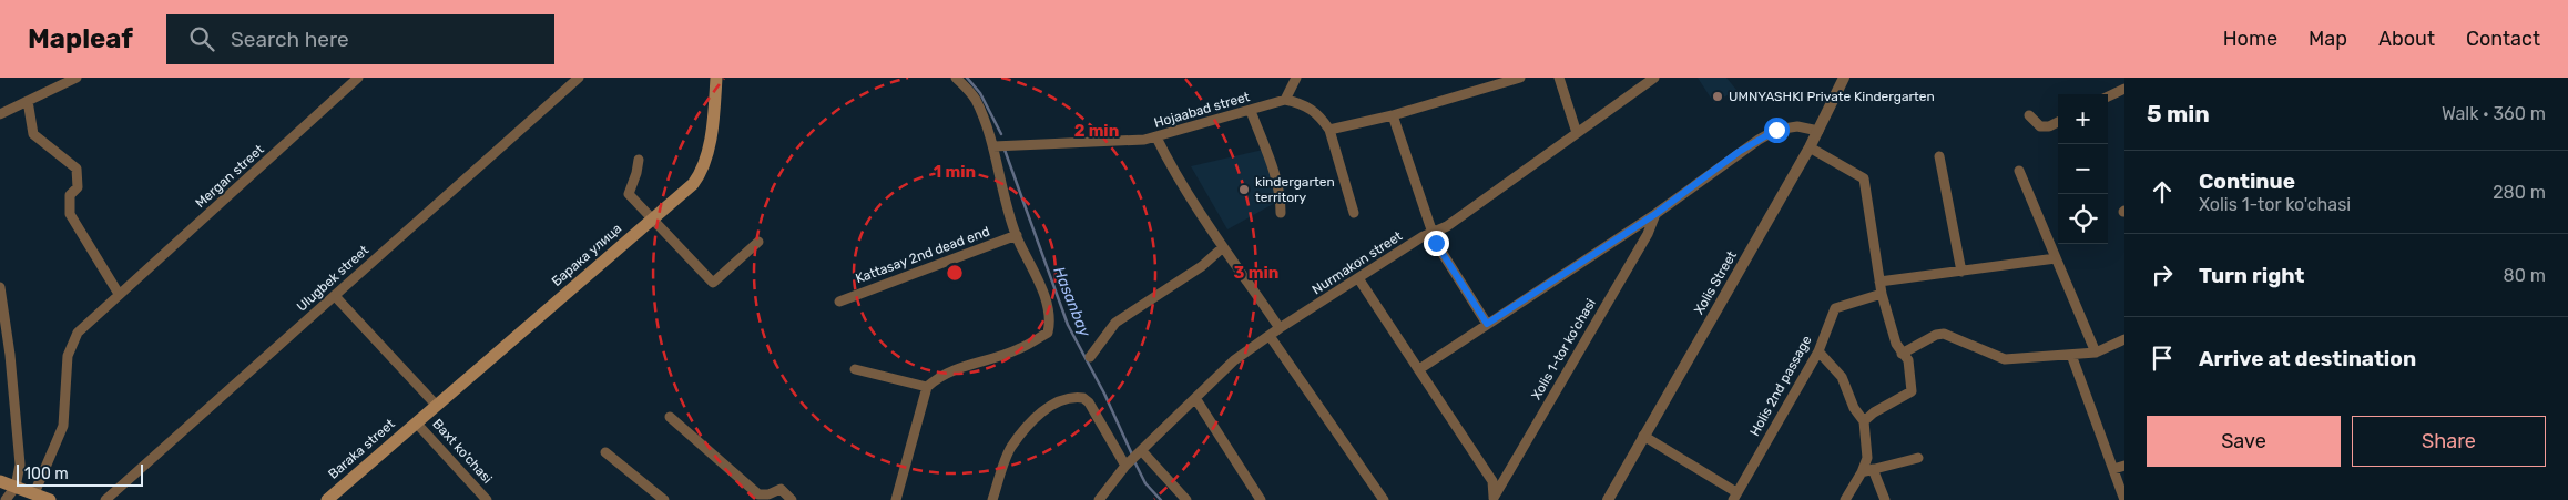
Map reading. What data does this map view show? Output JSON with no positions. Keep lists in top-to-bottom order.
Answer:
{
  "streets": {
    "main road": ["Барака улица", "Baraka street"],
    "street": [
      "Hojaabad street",
      "Mergan street",
      "Kattasay 2nd dead end",
      "Nurmakon street",
      "Ulugbek street",
      "Xolis Street",
      "Xolis 1-tor ko'chasi",
      "Holis 2nd passage",
      "Baxt ko'chasi"
    ]
  },
  "crossings": [
    ["Барака улица", "Baraka street"],
    ["Барака улица", "Baxt ko'chasi"],
    ["Xolis Street", "Xolis 1-tor ko'chasi"],
    ["Baraka street", "Baxt ko'chasi"]
  ],
  "water": ["Hasanbay"],
  "places": ["UMNYASHKI Private Kindergarten", "kindergarten territory"],
  "scale_bar": "100 m",
  "page": {
    "header": "Mapleaf",
    "search": "Search here",
    "nav": [
      "Home",
      "Map",
      "About",
      "Contact"
    ],
    "heading": ["5 min", "Walk · 360 m"],
    "map_buttons": ["+", "−"],
    "list": [
      ["Continue", "Xolis 1-tor ko'chasi", "280 m"],
      ["Turn right", "80 m"],
      "Arrive at destination"
    ],
    "buttons": ["Save", "Share"],
    "scale": "100 m"
  },
  "rings": ["2 min", "1 min", "3 min"]
}
